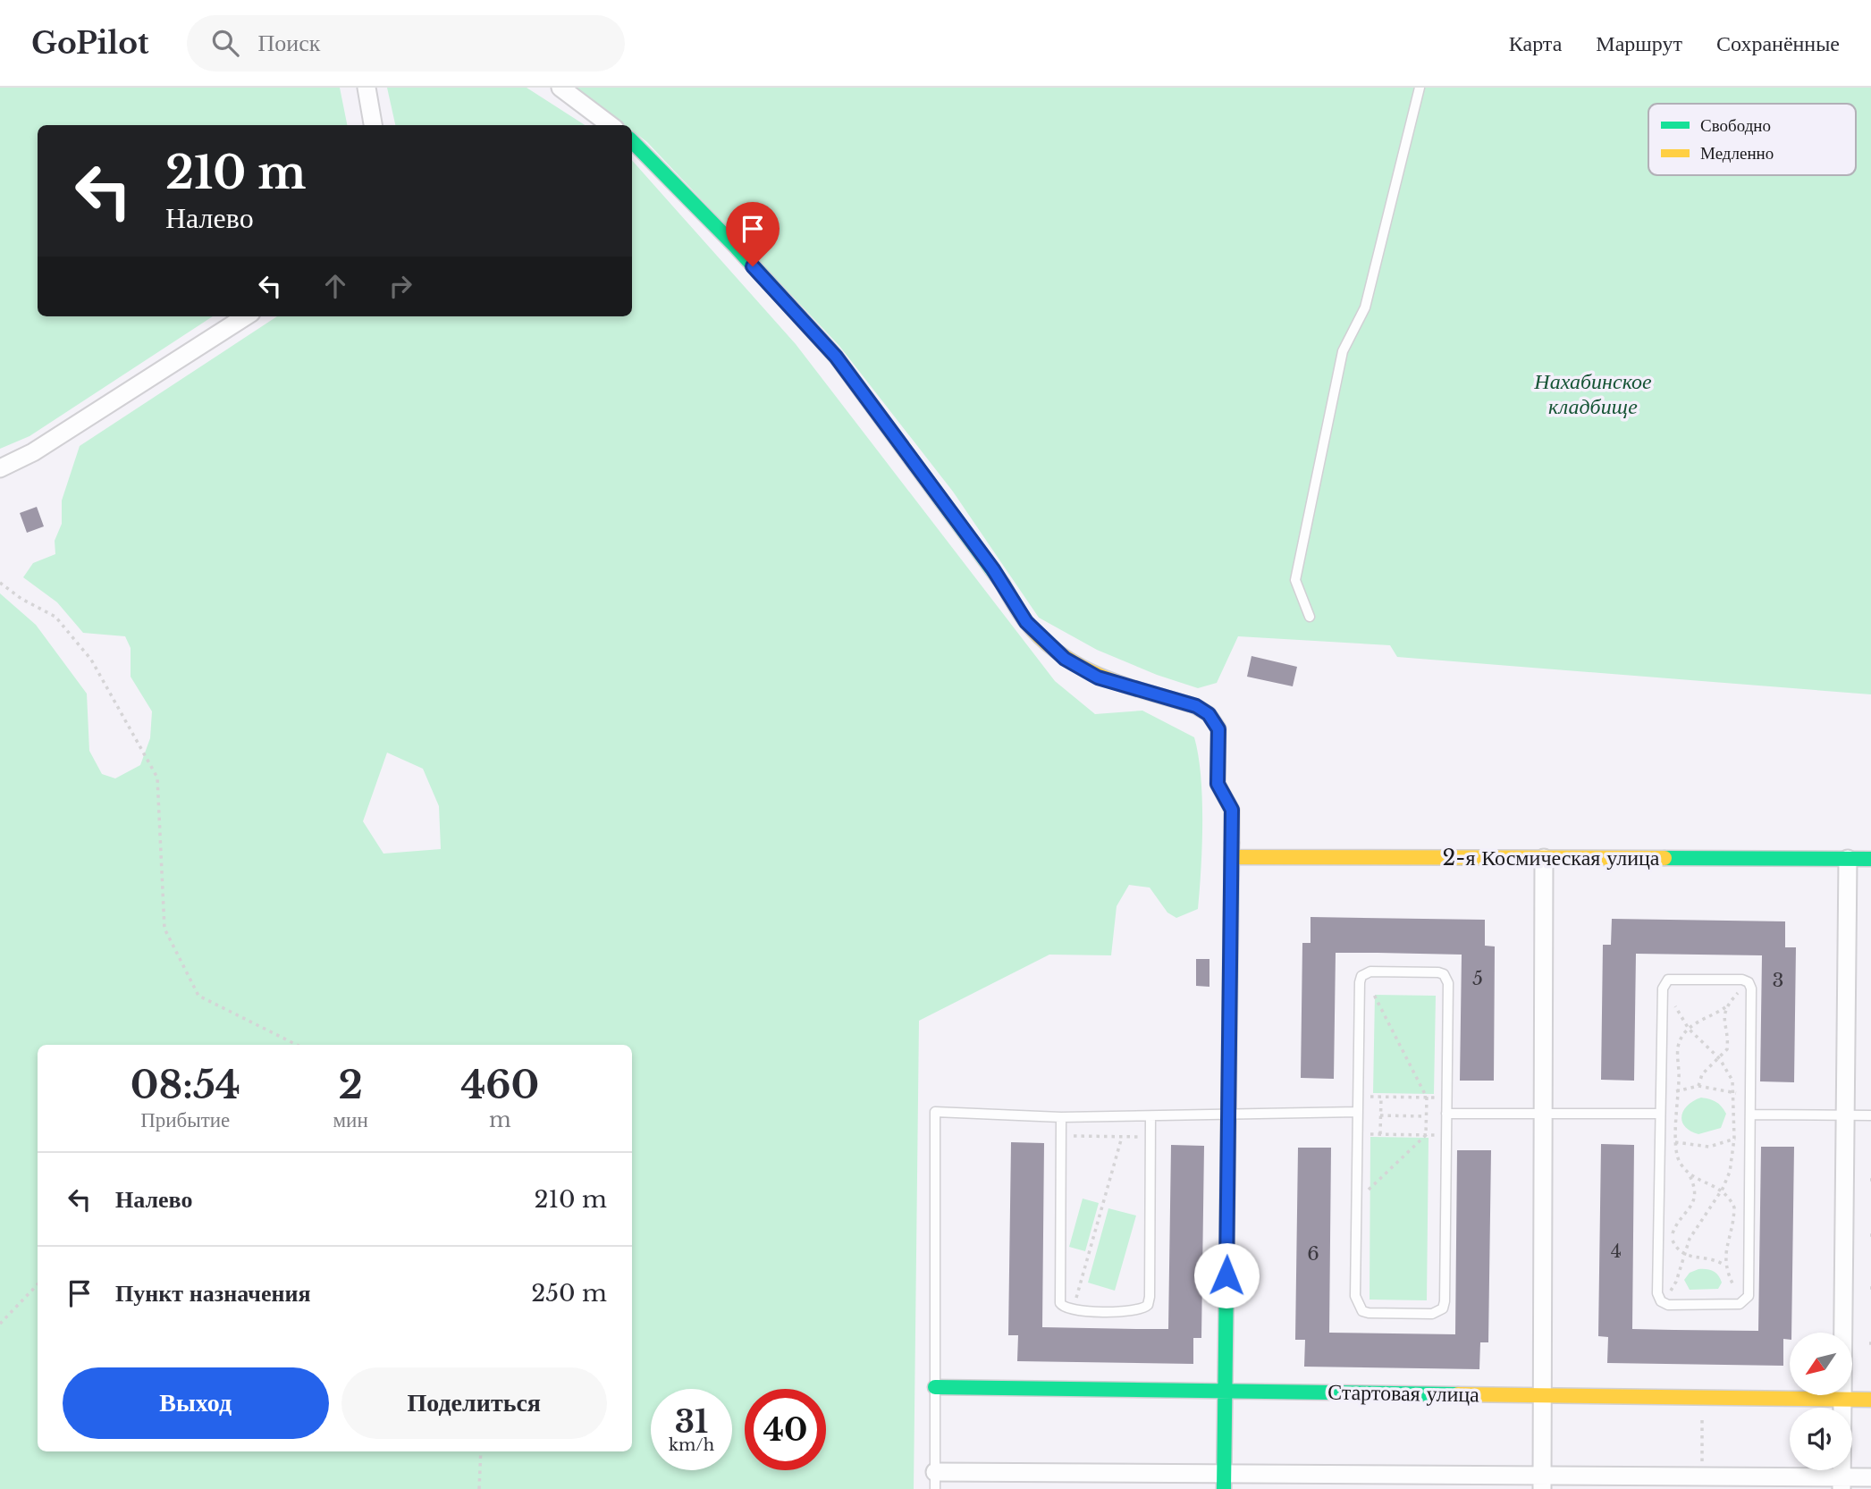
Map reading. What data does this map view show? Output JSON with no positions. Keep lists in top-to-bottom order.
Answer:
{
  "streets": {
    "street": ["2-я Космическая улица", "Стартовая улица"]
  },
  "parks": ["Нахабинское кладбище"],
  "house_numbers": [
    "5",
    "3",
    "4",
    "6"
  ],
  "legend": ["Свободно", "Медленно"],
  "north": "bottom left",
  "page": {
    "header": "GoPilot",
    "search": "Поиск",
    "nav": ["Карта", "Маршрут", "Сохранённые"],
    "turn": ["210 m", "Налево"],
    "eta": [
      "08:54",
      "Прибытие",
      "2",
      "мин",
      "460",
      "m"
    ],
    "list": [
      {
        "name": "Налево",
        "value": "210 m"
      },
      {
        "name": "Пункт назначения",
        "value": "250 m"
      }
    ],
    "buttons": ["Выход", "Поделиться"],
    "speed": "31 km/h",
    "limit": "40"
  }
}
